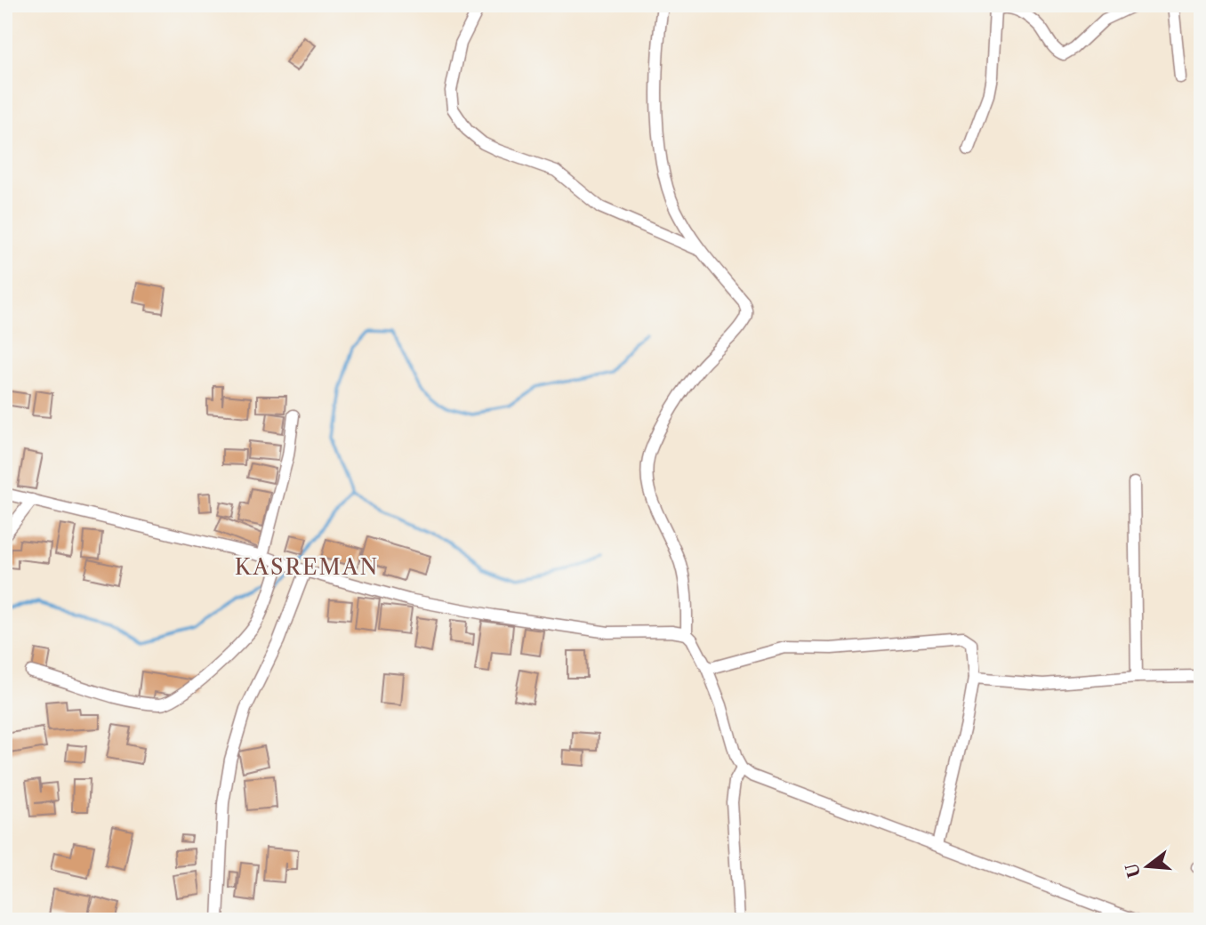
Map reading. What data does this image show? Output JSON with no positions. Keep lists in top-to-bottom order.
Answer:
{
  "districts": ["KASREMAN"],
  "north": "left"
}
